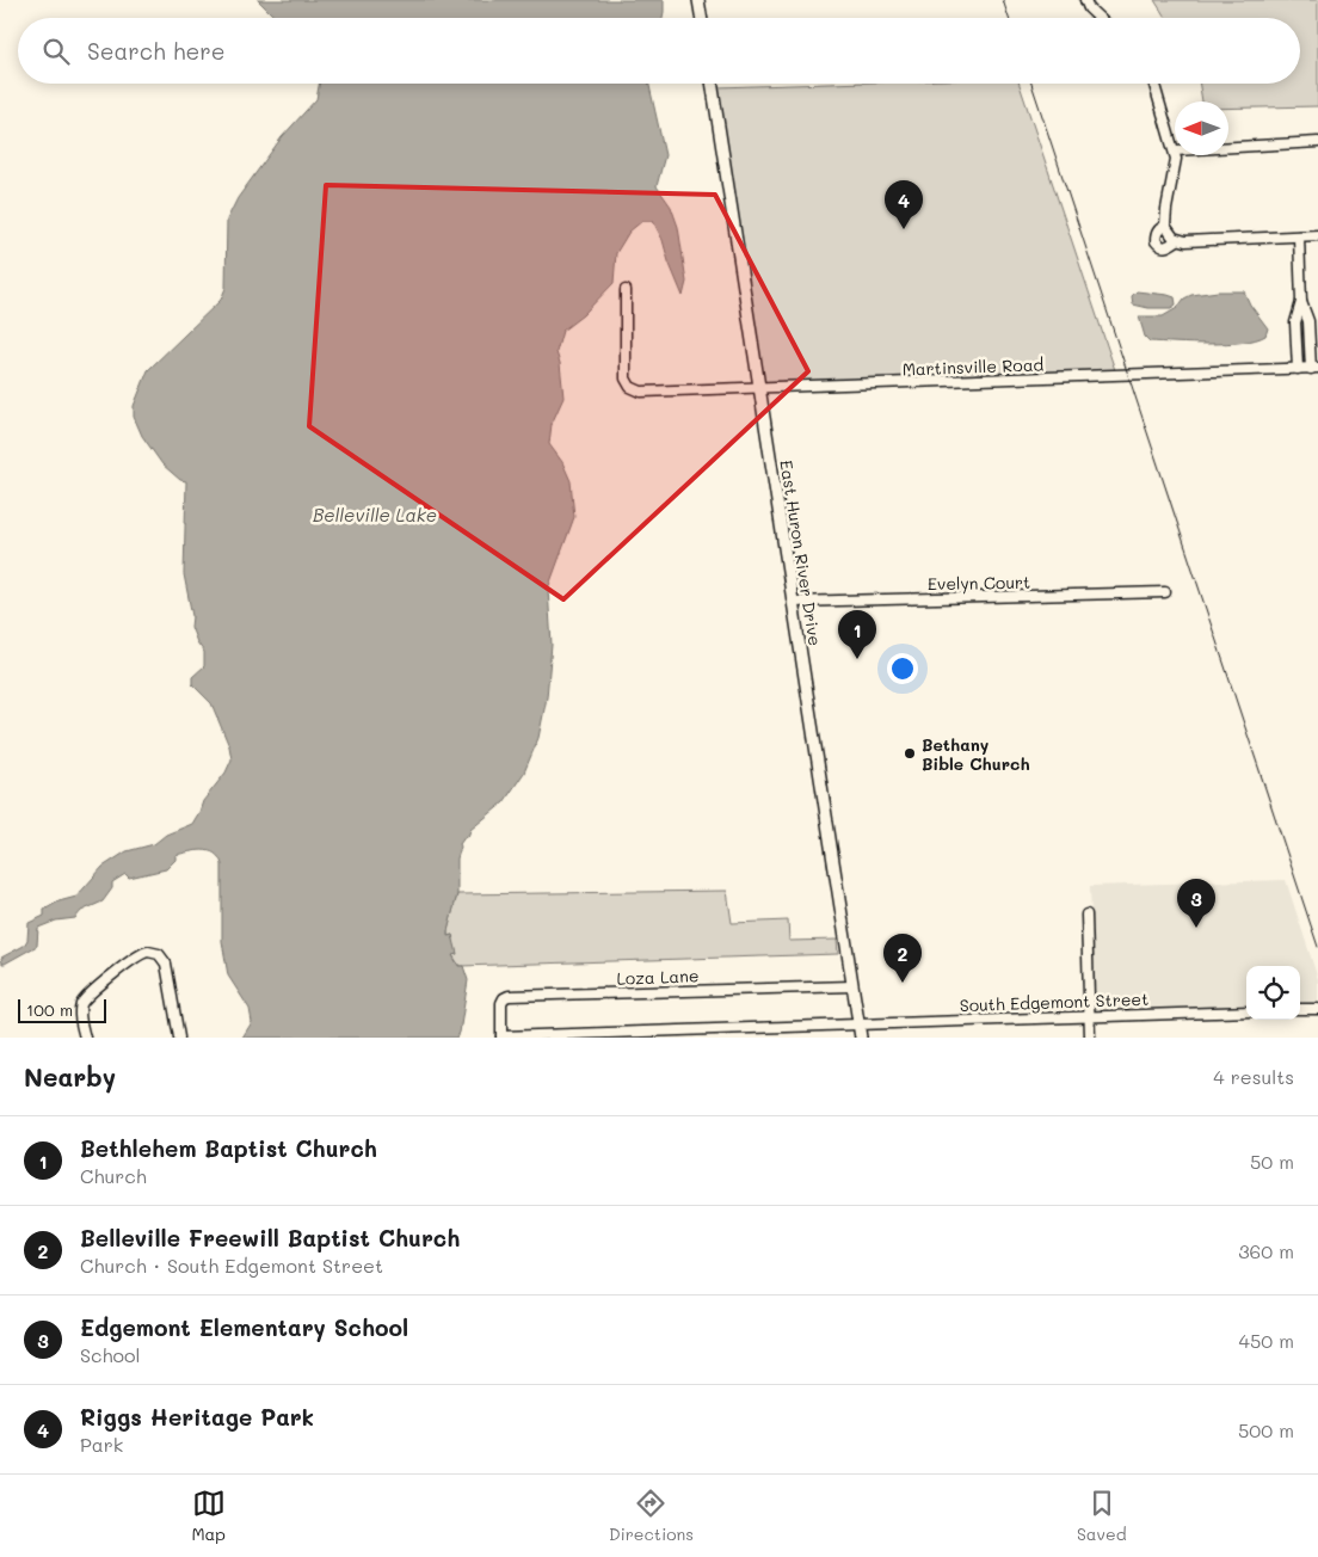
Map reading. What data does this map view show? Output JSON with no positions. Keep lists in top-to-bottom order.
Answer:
{
  "streets": {
    "main road": ["East Huron River Drive"],
    "street": [
      "Martinsville Road",
      "Evelyn Court",
      "Loza Lane",
      "South Edgemont Street"
    ]
  },
  "crossings": [
    ["Martinsville Road", "East Huron River Drive"],
    ["East Huron River Drive", "Evelyn Court"],
    ["East Huron River Drive", "Loza Lane"],
    ["East Huron River Drive", "South Edgemont Street"],
    ["Loza Lane", "South Edgemont Street"]
  ],
  "water": ["Belleville Lake"],
  "places": ["Bethany Bible Church"],
  "scale_bar": "100 m",
  "north": "left",
  "page": {
    "search": "Search here",
    "pins": [
      "4",
      "1",
      "3",
      "2"
    ],
    "scale": "100 m",
    "heading": ["Nearby", "4 results"],
    "list": [
      {
        "mark": "1",
        "name": "Bethlehem Baptist Church",
        "note": "Church",
        "value": "50 m"
      },
      {
        "mark": "2",
        "name": "Belleville Freewill Baptist Church",
        "note": "Church · South Edgemont Street",
        "value": "360 m"
      },
      {
        "mark": "3",
        "name": "Edgemont Elementary School",
        "note": "School",
        "value": "450 m"
      },
      {
        "mark": "4",
        "name": "Riggs Heritage Park",
        "note": "Park",
        "value": "500 m"
      }
    ],
    "nav": ["Map", "Directions", "Saved"]
  }
}
